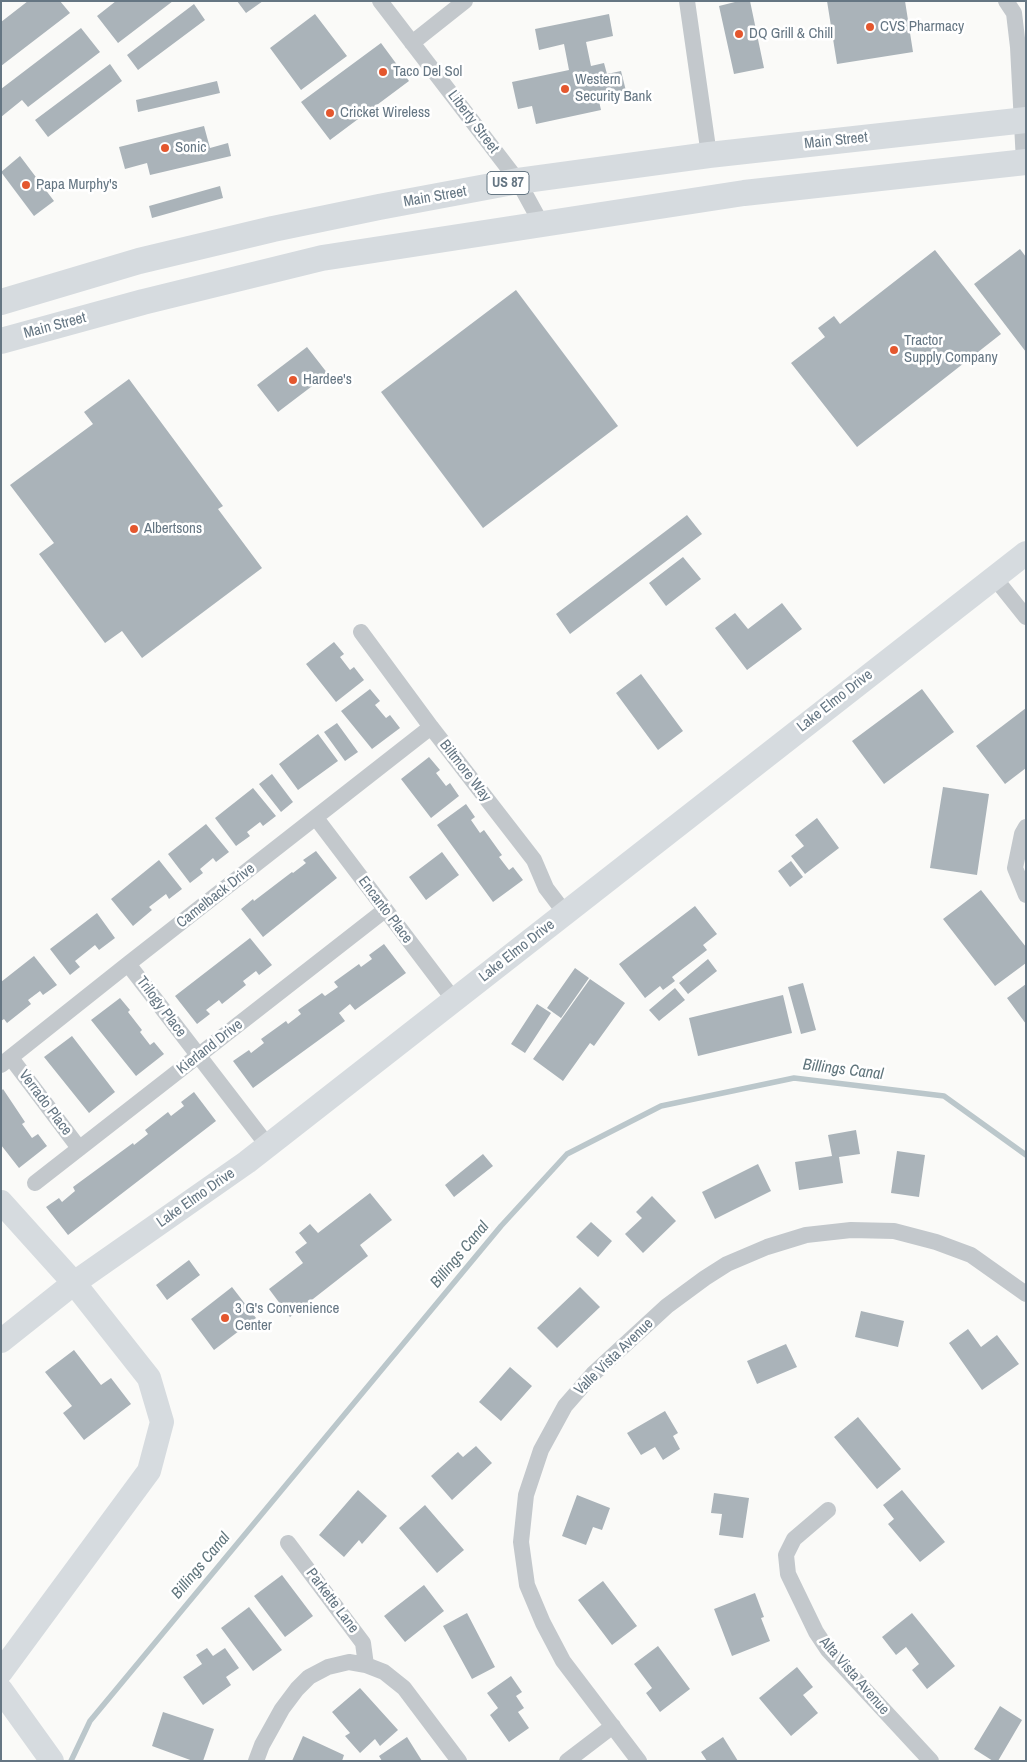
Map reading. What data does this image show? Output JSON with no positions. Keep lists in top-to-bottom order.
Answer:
{
  "streets": {
    "main road": ["Main Street", "US 87", "Lake Elmo Drive"],
    "street": [
      "Liberty Street",
      "Biltmore Way",
      "Camelback Drive",
      "Encanto Place",
      "Trilogy Place",
      "Kierland Drive",
      "Verrado Place",
      "Valle Vista Avenue",
      "Parkette Lane",
      "Alta Vista Avenue"
    ]
  },
  "crossings": [
    ["Liberty Street", "Main Street"],
    ["Lake Elmo Drive", "Biltmore Way"],
    ["Lake Elmo Drive", "Encanto Place"],
    ["Lake Elmo Drive", "Trilogy Place"],
    ["Biltmore Way", "Camelback Drive"],
    ["Camelback Drive", "Encanto Place"],
    ["Camelback Drive", "Trilogy Place"],
    ["Camelback Drive", "Verrado Place"],
    ["Encanto Place", "Kierland Drive"],
    ["Trilogy Place", "Kierland Drive"],
    ["Kierland Drive", "Verrado Place"]
  ],
  "water": ["Billings Canal"],
  "places": [
    "CVS Pharmacy",
    "DQ Grill & Chill",
    "Taco Del Sol",
    "Western Security Bank",
    "Cricket Wireless",
    "Sonic",
    "Papa Murphy's",
    "Tractor Supply Company",
    "Hardee's",
    "Albertsons",
    "3 G's Convenience Center"
  ]
}
